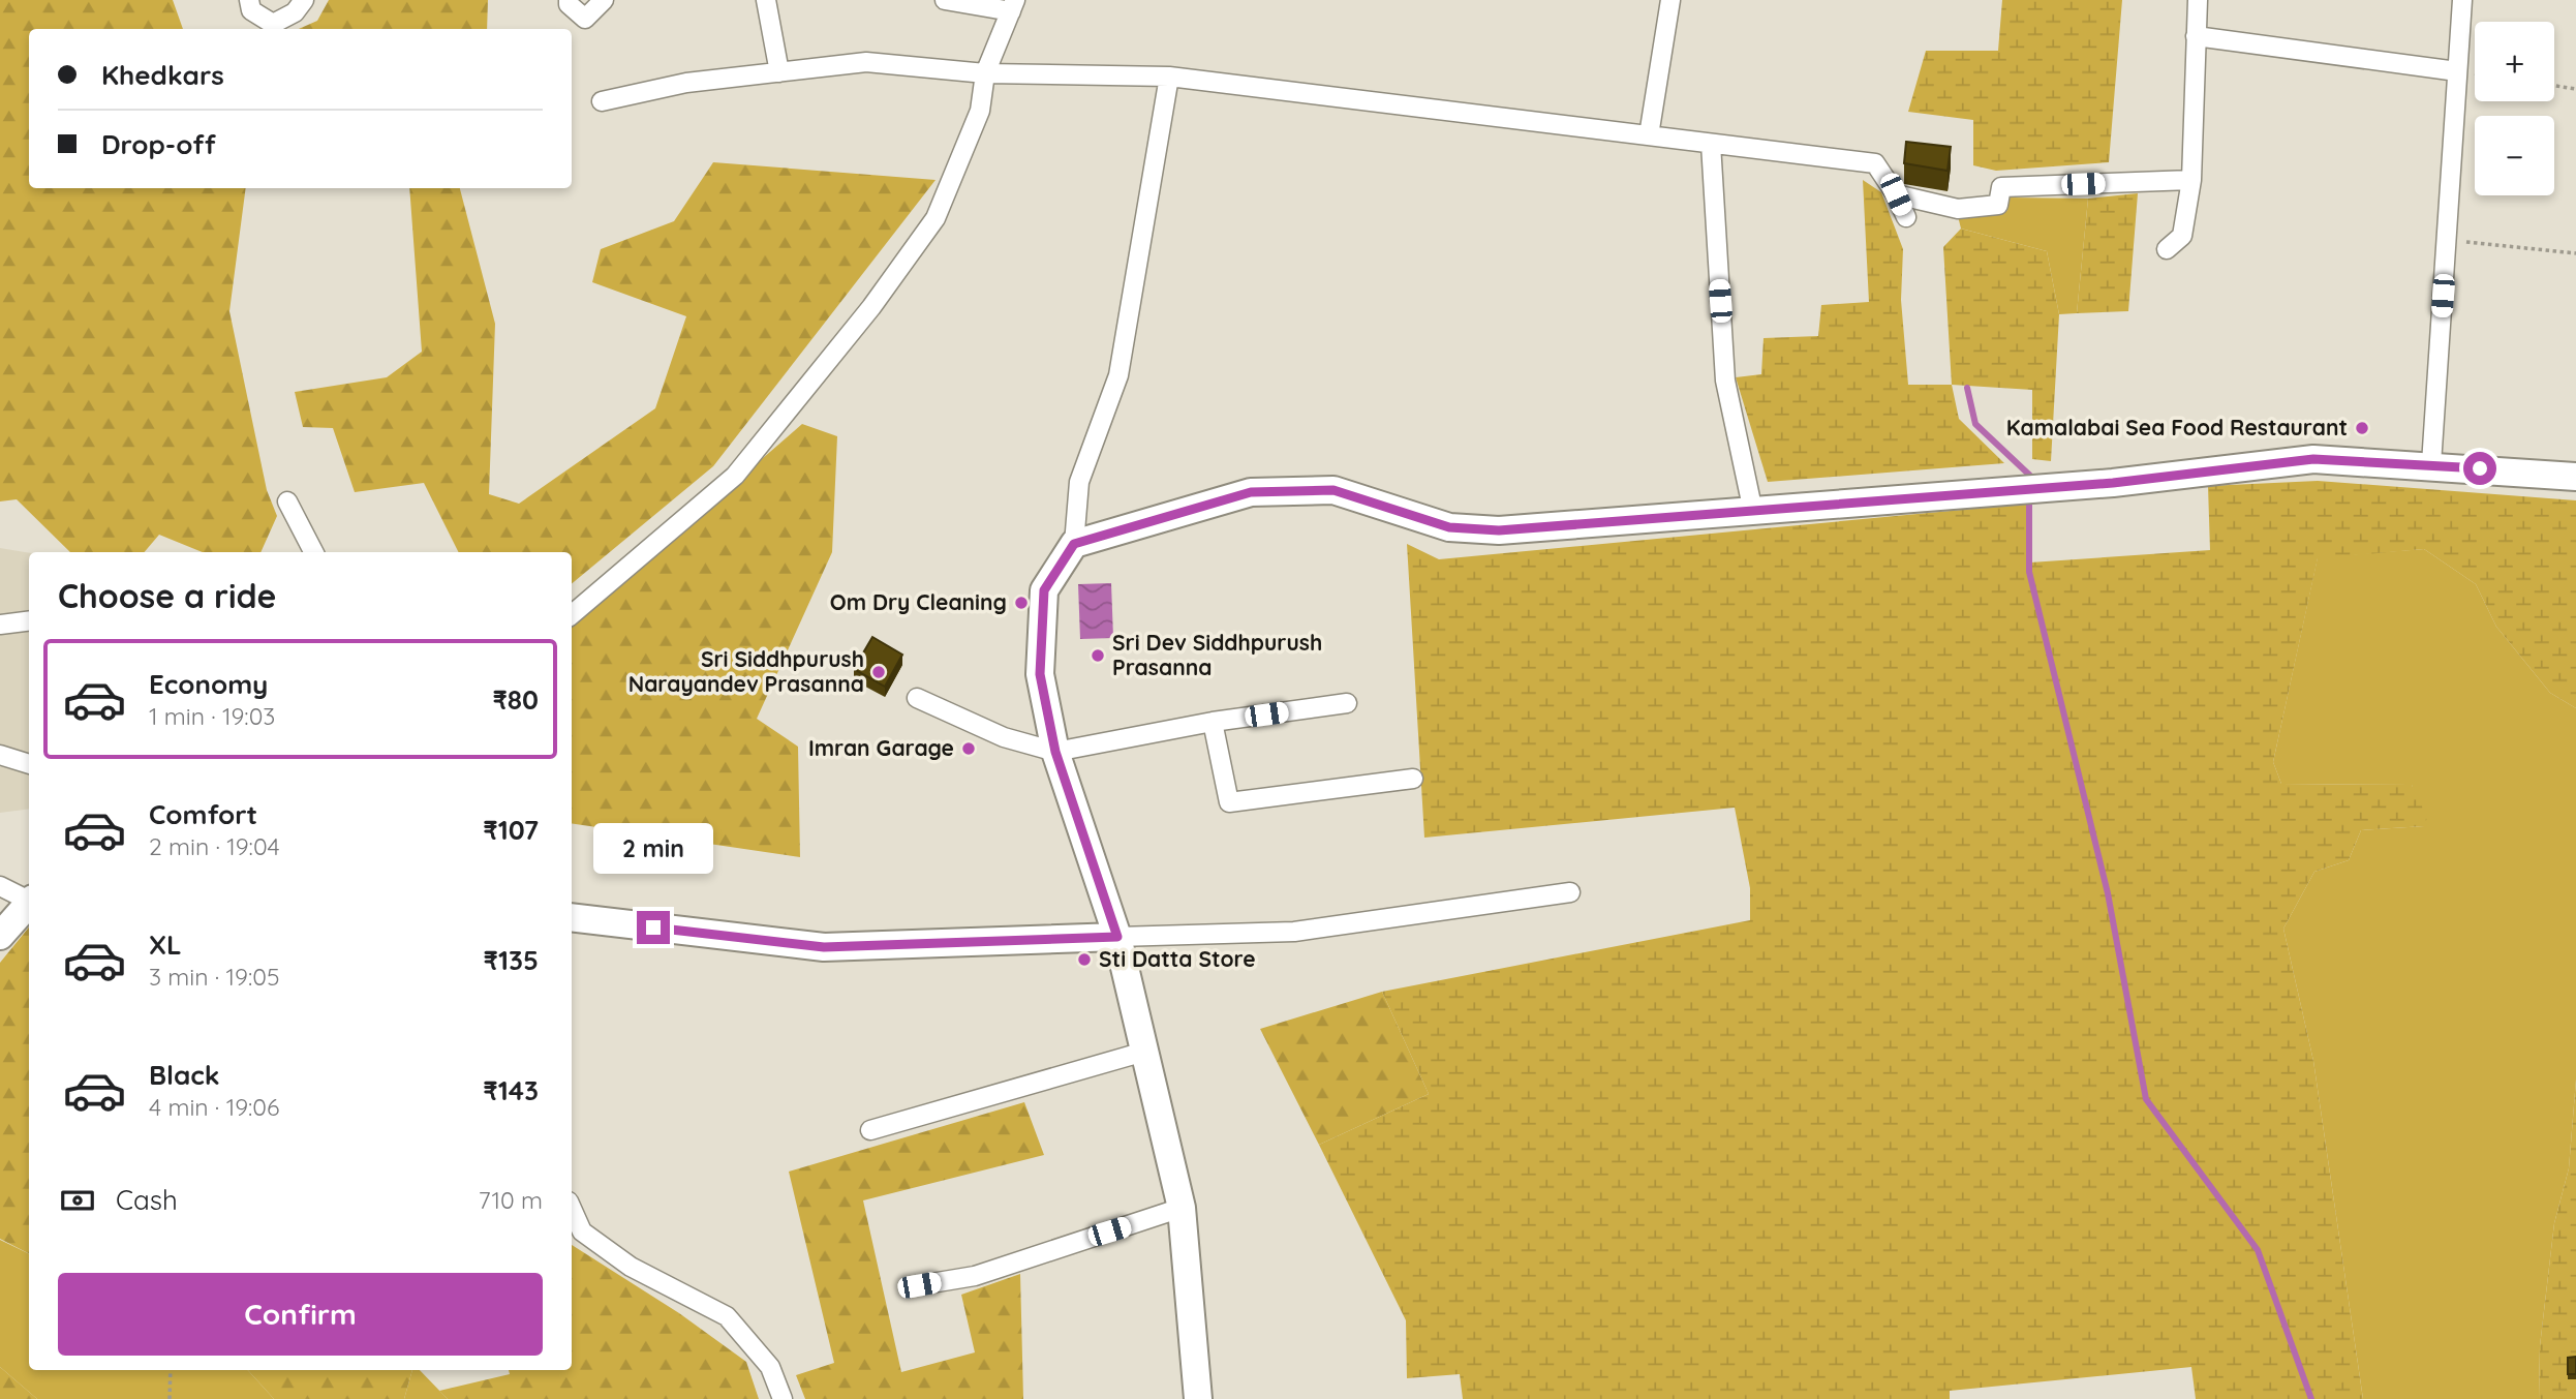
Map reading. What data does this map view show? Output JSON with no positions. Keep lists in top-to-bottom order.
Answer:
{
  "places": [
    "Kamalabai Sea Food Restaurant",
    "Om Dry Cleaning",
    "Sri Dev Siddhpurush Prasanna",
    "Sri Siddhpurush Narayandev Prasanna",
    "Imran Garage",
    "Sti Datta Store"
  ],
  "page": {
    "map_buttons": ["+", "−"],
    "banner": ["Khedkars", "Drop-off"],
    "heading": "Choose a ride",
    "list": [
      {
        "name": "Economy",
        "note": "1 min · 19:03",
        "value": "₹80"
      },
      {
        "name": "Comfort",
        "note": "2 min · 19:04",
        "value": "₹107"
      },
      {
        "name": "XL",
        "note": "3 min · 19:05",
        "value": "₹135"
      },
      {
        "name": "Black",
        "note": "4 min · 19:06",
        "value": "₹143"
      }
    ],
    "bubble": "2 min",
    "pay": ["Cash", "710 m"],
    "buttons": "Confirm"
  }
}
